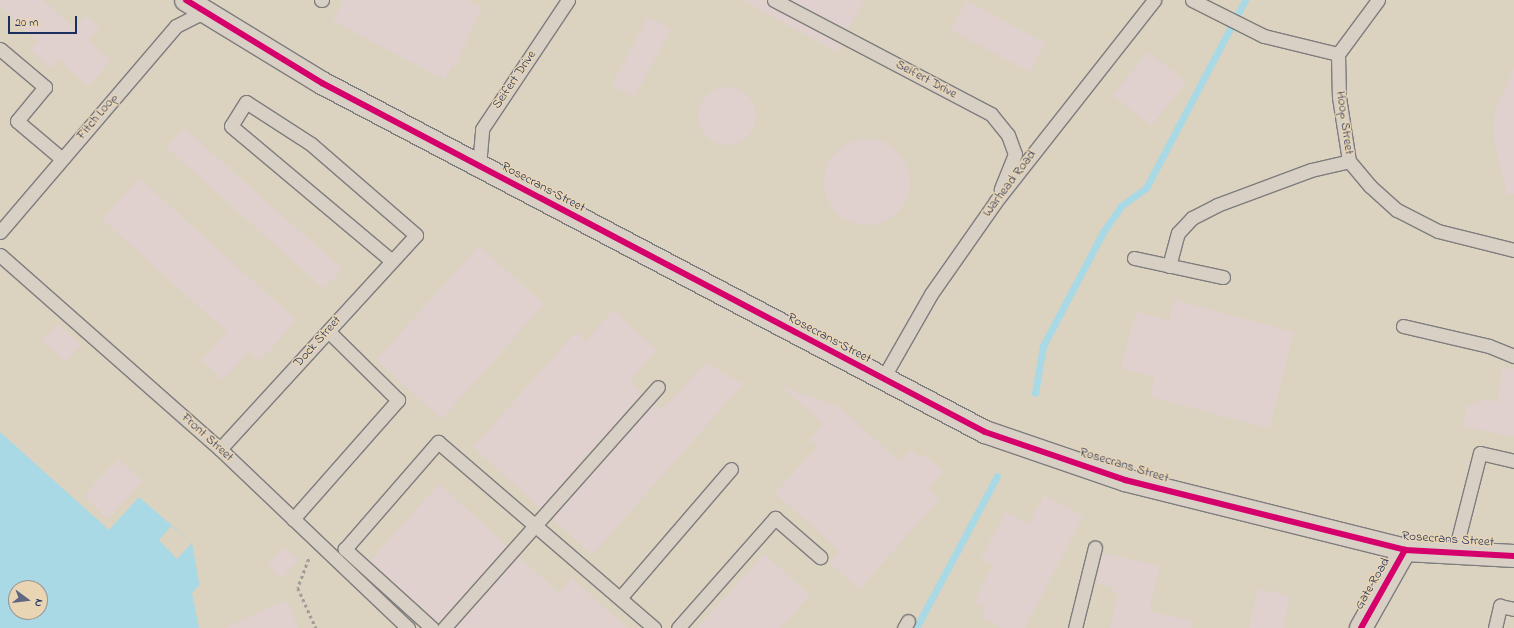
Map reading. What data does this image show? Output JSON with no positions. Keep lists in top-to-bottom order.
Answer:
{
  "streets": {
    "street": ["Rosecrans Street", "Gate Road"],
    "lane": [
      "Seifert Drive",
      "Fitch Loop",
      "Hoop Street",
      "Warhead Road",
      "Dock Street",
      "Front Street"
    ]
  },
  "crossings": [
    ["Seifert Drive", "Warhead Road"],
    ["Seifert Drive", "Rosecrans Street"],
    ["Fitch Loop", "Rosecrans Street"],
    ["Warhead Road", "Rosecrans Street"],
    ["Rosecrans Street", "Gate Road"],
    ["Dock Street", "Front Street"]
  ],
  "scale_bar": "20 m",
  "north": "right"
}
